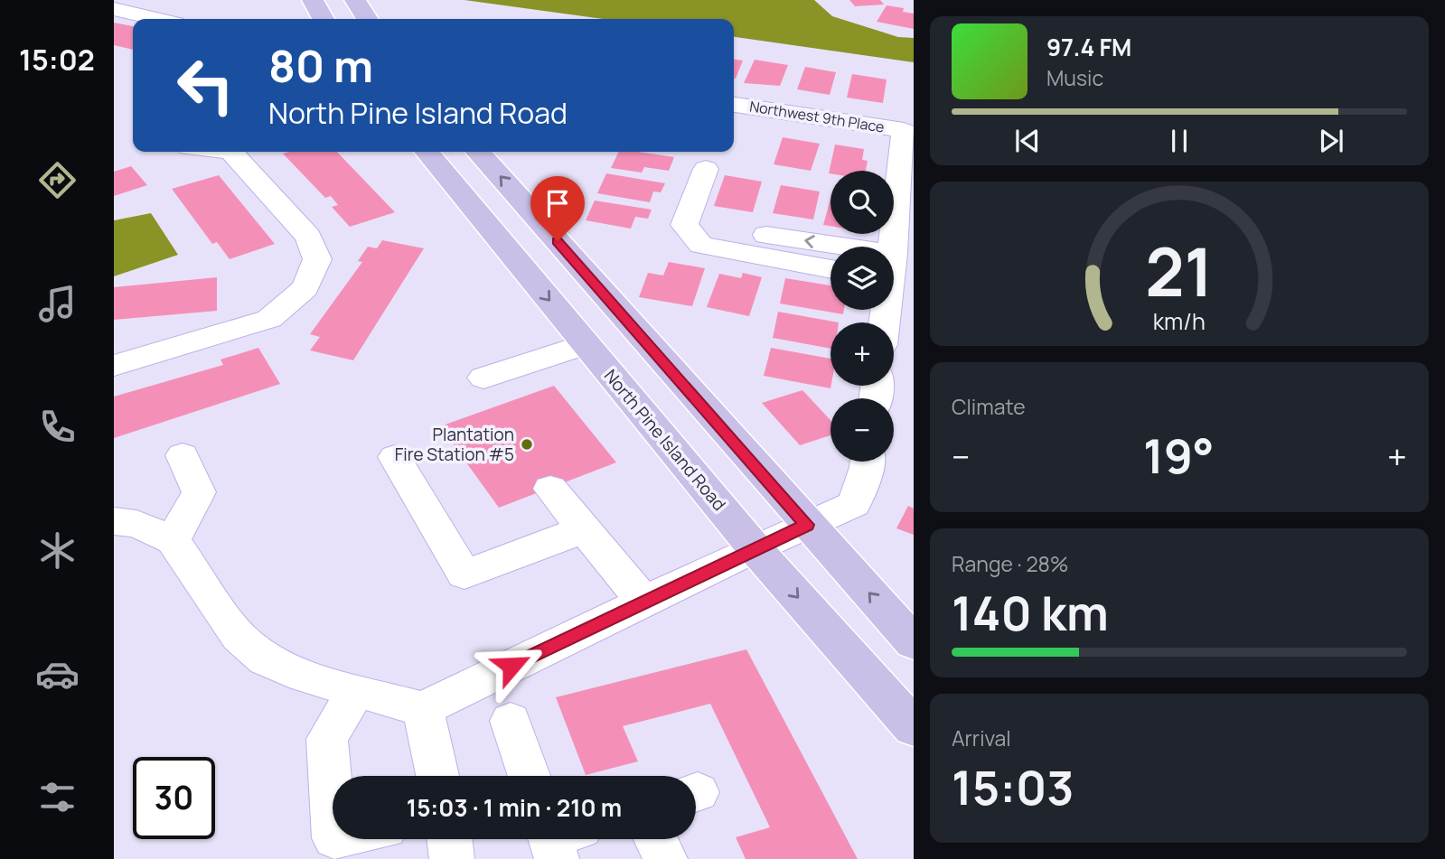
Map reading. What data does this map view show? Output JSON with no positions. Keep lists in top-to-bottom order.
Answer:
{
  "streets": {
    "main road": ["North Pine Island Road"],
    "street": ["Northwest 9th Place"]
  },
  "places": ["Plantation Fire Station #5"],
  "page": {
    "tabs": "15:02",
    "turn": ["80 m", "North Pine Island Road"],
    "song": ["97.4 FM", "Music"],
    "map_buttons": ["+", "−"],
    "tile": [
      "Climate",
      ["Range · 28%", "140 km"],
      ["Arrival", "15:03"]
    ],
    "heat": ["−", "19°", "+"],
    "limit": "30",
    "trip": "15:03 · 1 min · 210 m",
    "gauge": ["21", "km/h"]
  }
}
